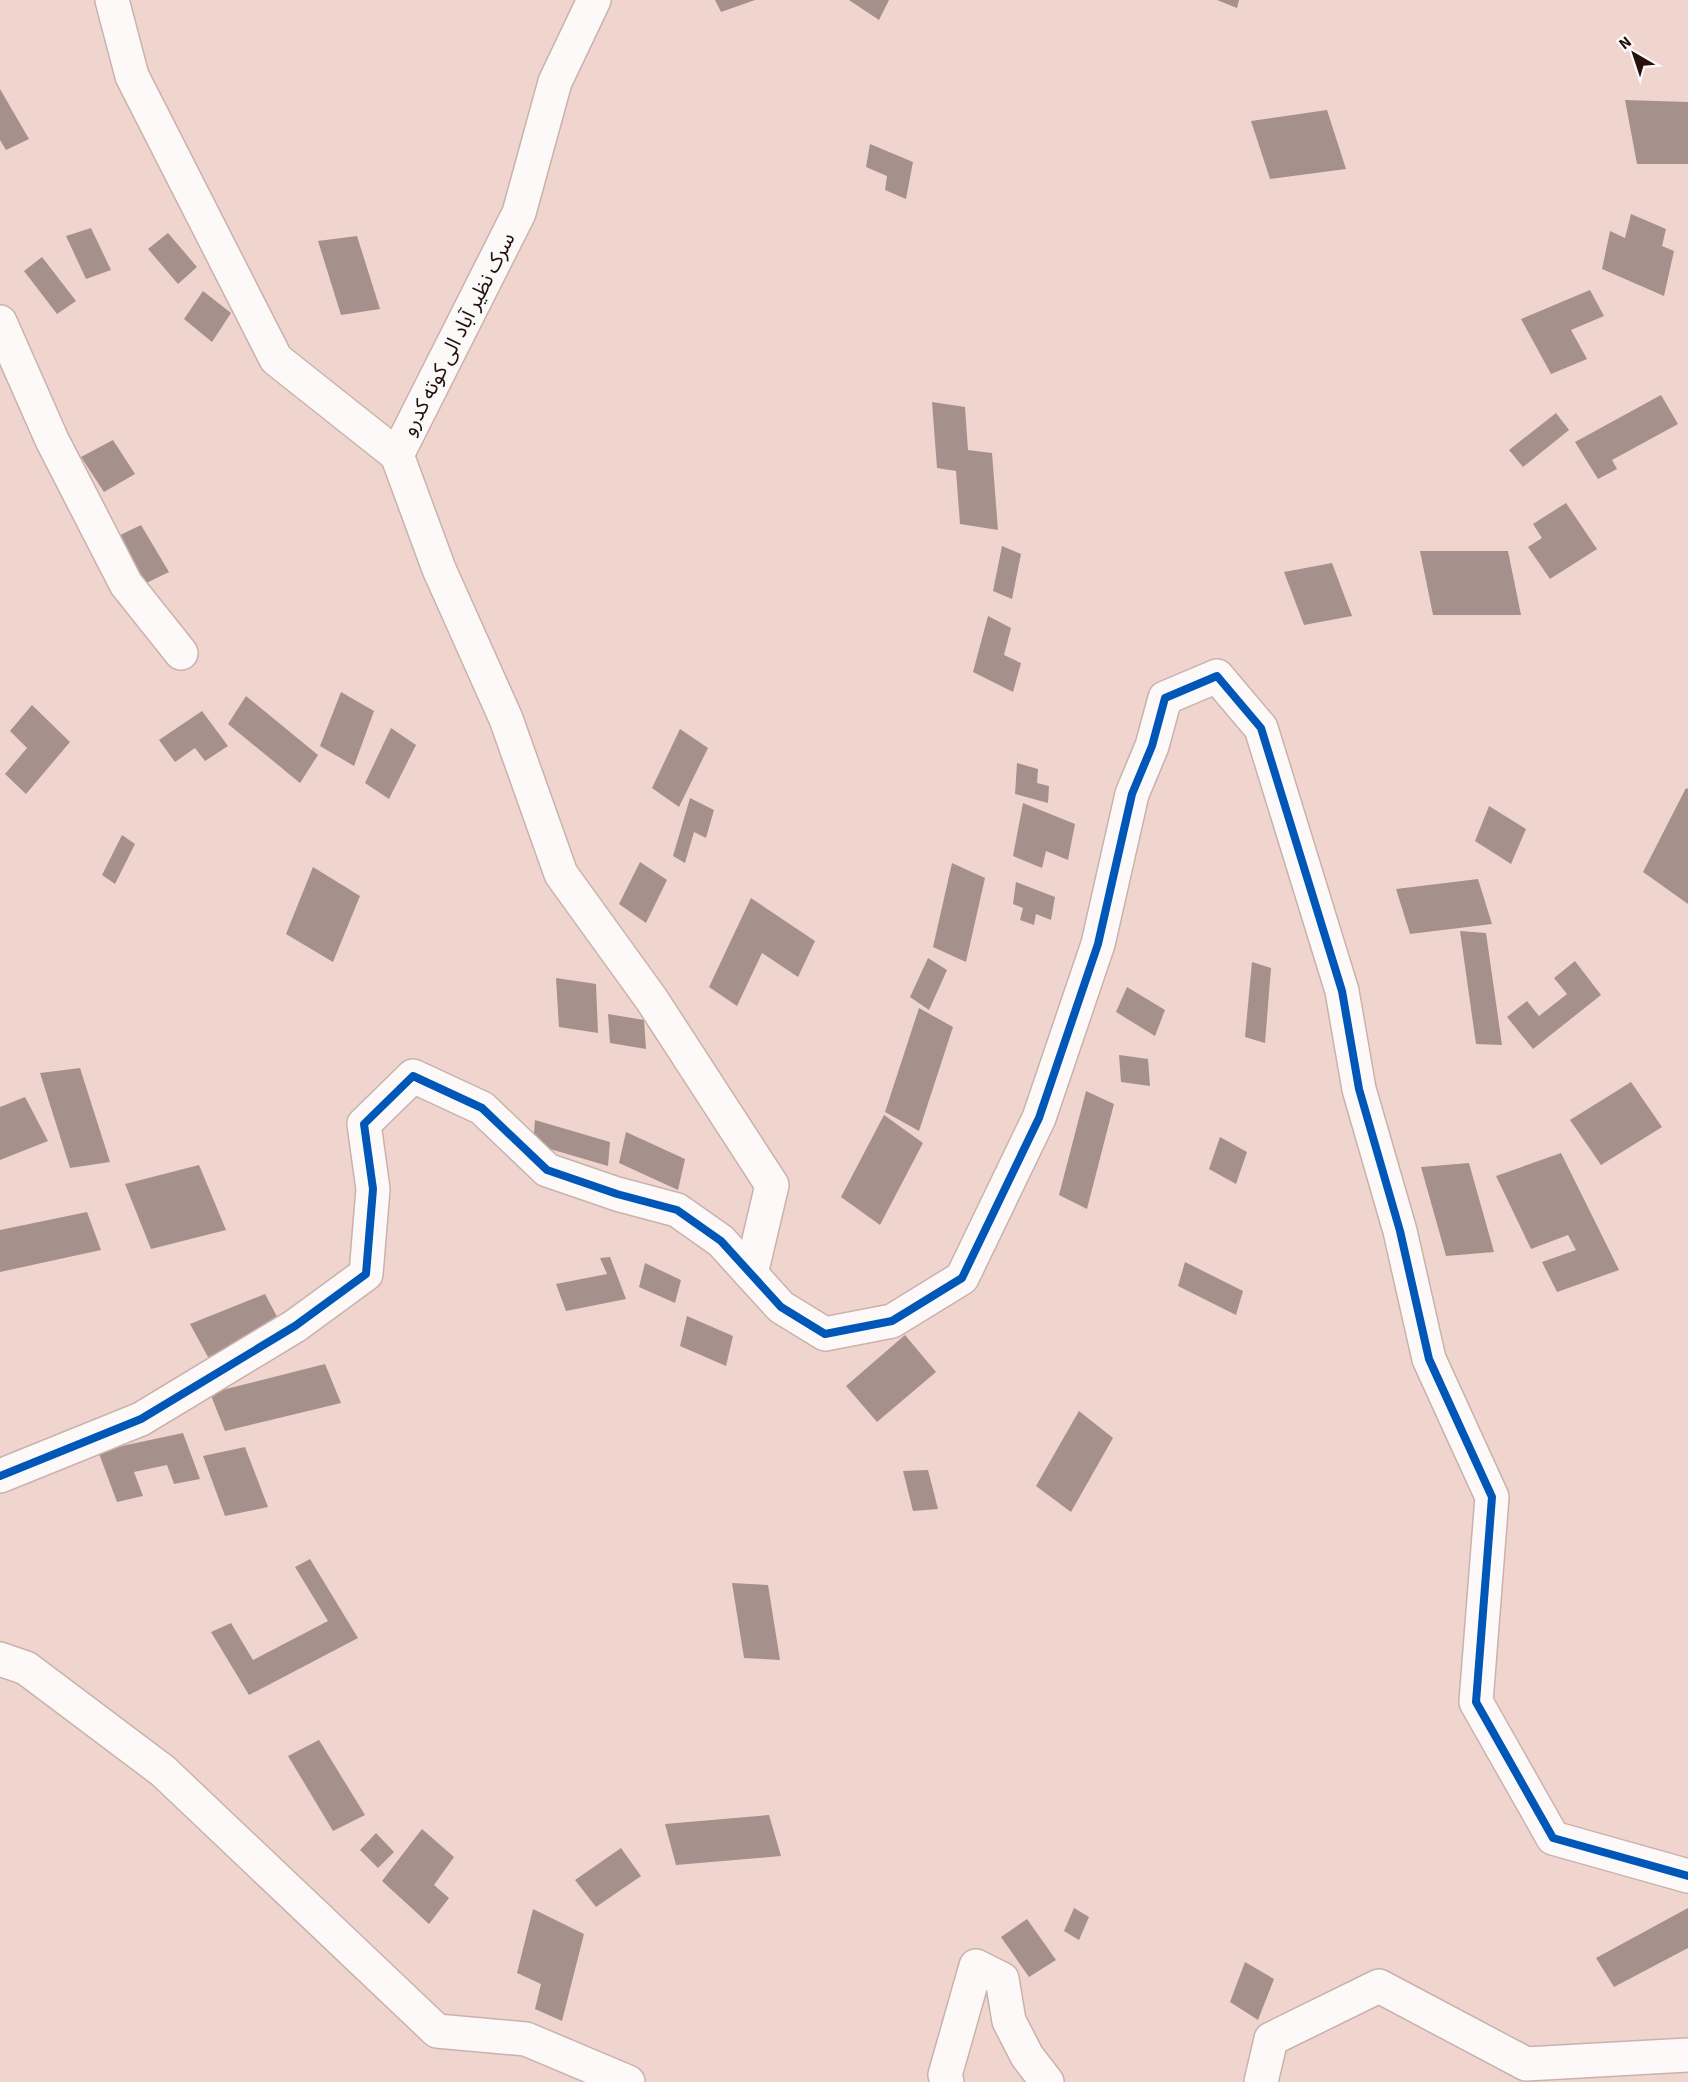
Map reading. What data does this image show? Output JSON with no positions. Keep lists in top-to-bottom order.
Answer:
{
  "streets": {
    "street": ["سرک نظیر آباد الی کوته کدرو"]
  },
  "north": "top left"
}
